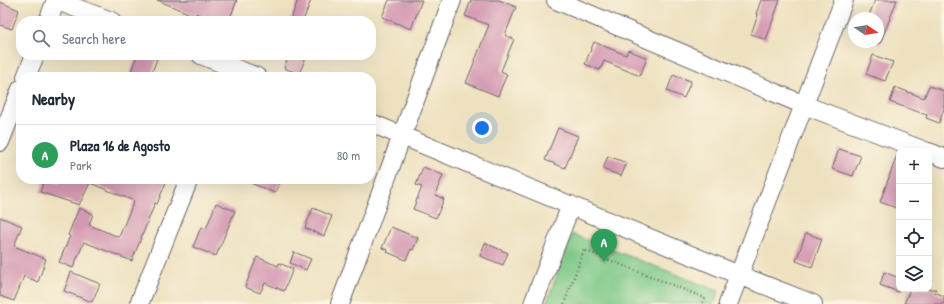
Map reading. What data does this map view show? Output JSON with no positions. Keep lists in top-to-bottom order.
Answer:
{
  "north": "right",
  "page": {
    "search": "Search here",
    "heading": "Nearby",
    "list": [
      {
        "mark": "A",
        "name": "Plaza 16 de Agosto",
        "note": "Park",
        "value": "80 m"
      }
    ],
    "map_buttons": ["+", "−"],
    "pins": "A"
  }
}
